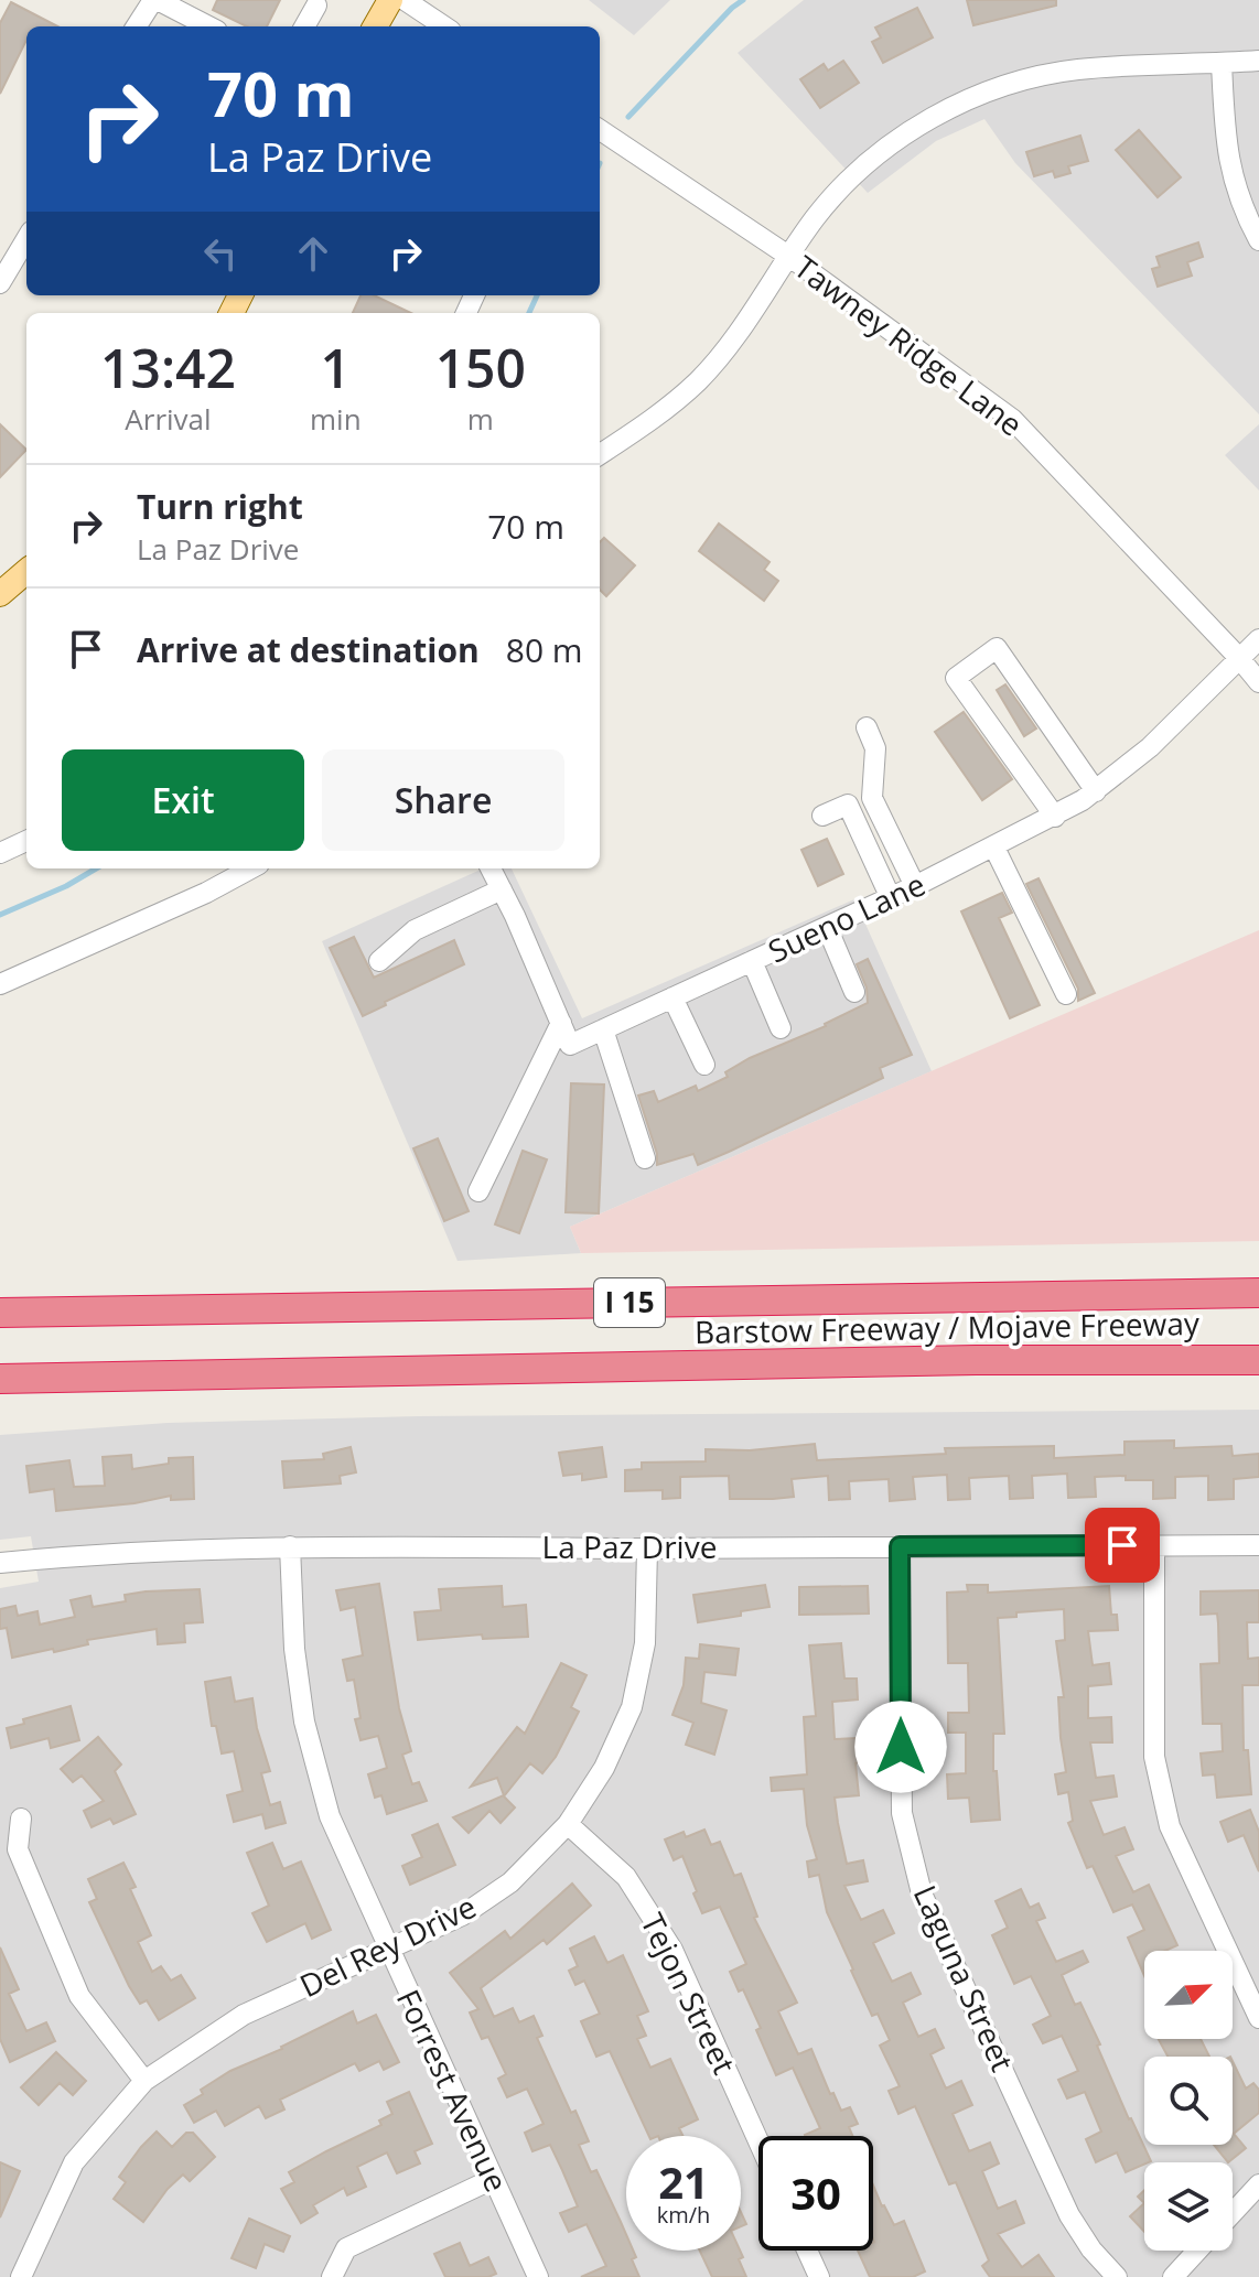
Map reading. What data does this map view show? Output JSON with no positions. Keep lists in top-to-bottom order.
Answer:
{
  "streets": {
    "highway": ["I 15", "Barstow Freeway / Mojave Freeway"],
    "street": [
      "Tawney Ridge Lane",
      "Sueno Lane",
      "La Paz Drive",
      "Del Rey Drive",
      "Laguna Street",
      "Tejon Street",
      "Forrest Avenue"
    ]
  },
  "crossings": [
    ["Tawney Ridge Lane", "Sueno Lane"],
    ["La Paz Drive", "Del Rey Drive"],
    ["La Paz Drive", "Laguna Street"],
    ["La Paz Drive", "Forrest Avenue"],
    ["Del Rey Drive", "Tejon Street"],
    ["Del Rey Drive", "Forrest Avenue"]
  ],
  "north": "top right",
  "page": {
    "turn": ["70 m", "La Paz Drive"],
    "eta": [
      "13:42",
      "Arrival",
      "1",
      "min",
      "150",
      "m"
    ],
    "list": [
      {
        "name": "Turn right",
        "note": "La Paz Drive",
        "value": "70 m"
      },
      {
        "name": "Arrive at destination",
        "value": "80 m"
      }
    ],
    "buttons": ["Exit", "Share"],
    "speed": "21 km/h",
    "limit": "30"
  }
}
